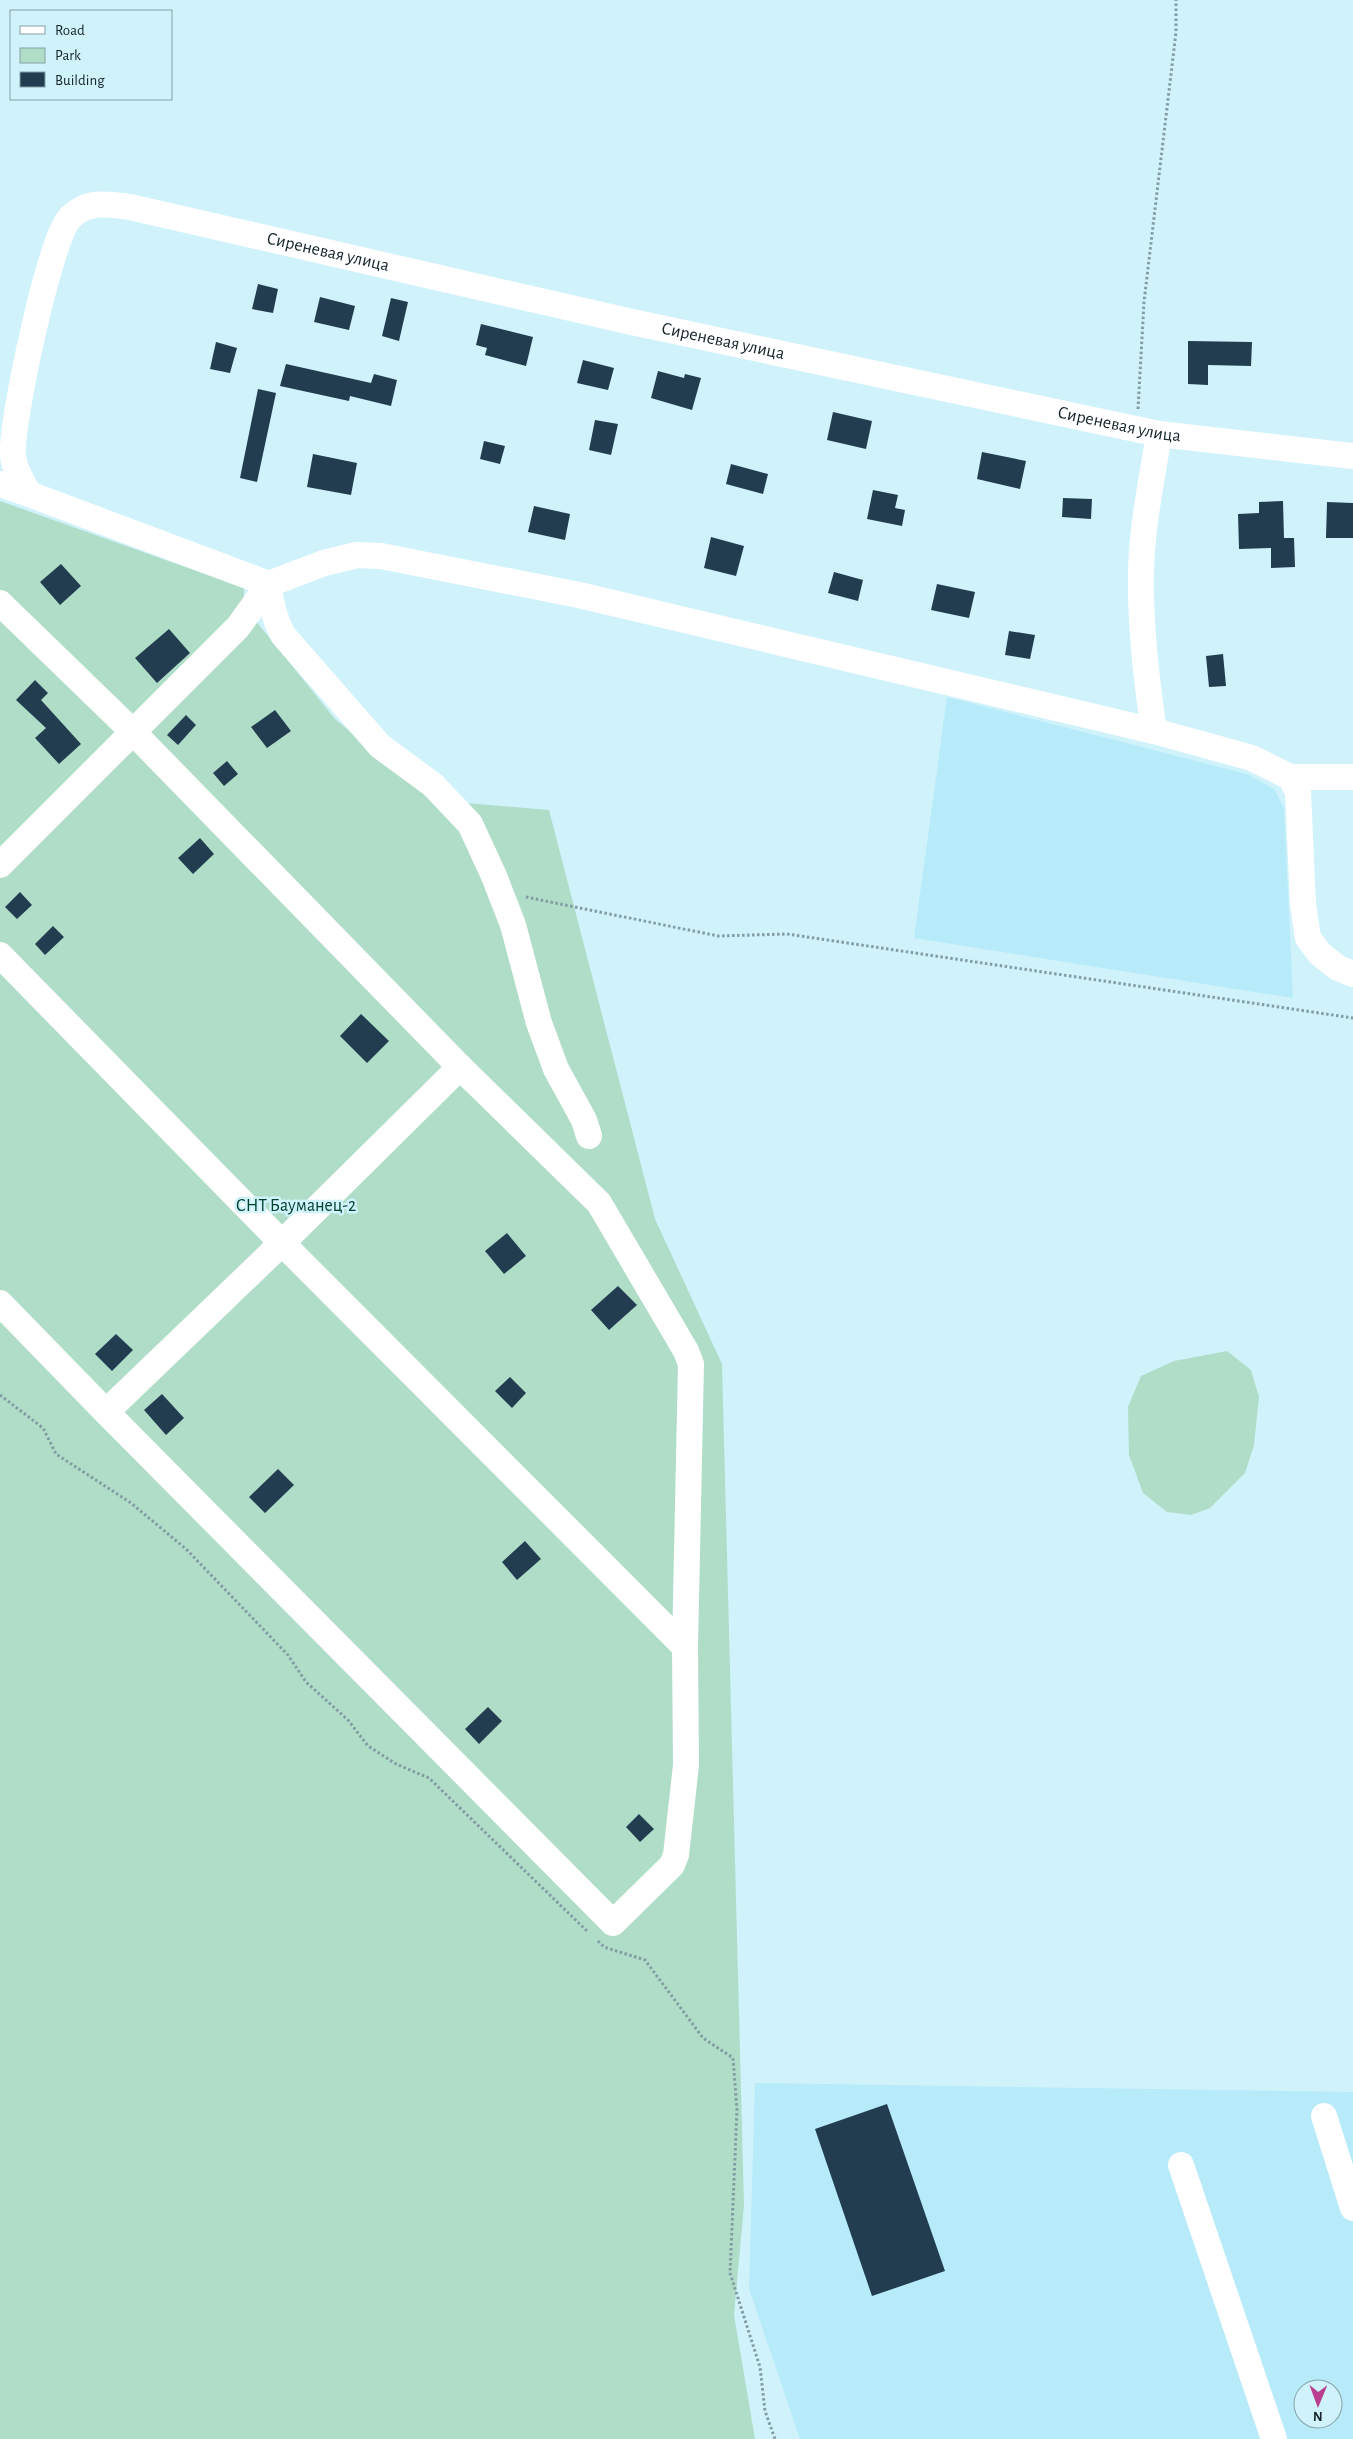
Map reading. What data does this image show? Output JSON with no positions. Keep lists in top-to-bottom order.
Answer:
{
  "streets": {
    "street": ["Сиреневая улица"]
  },
  "parks": ["СНТ Бауманец-2"],
  "legend": ["Road", "Park", "Building"],
  "north": "bottom"
}
